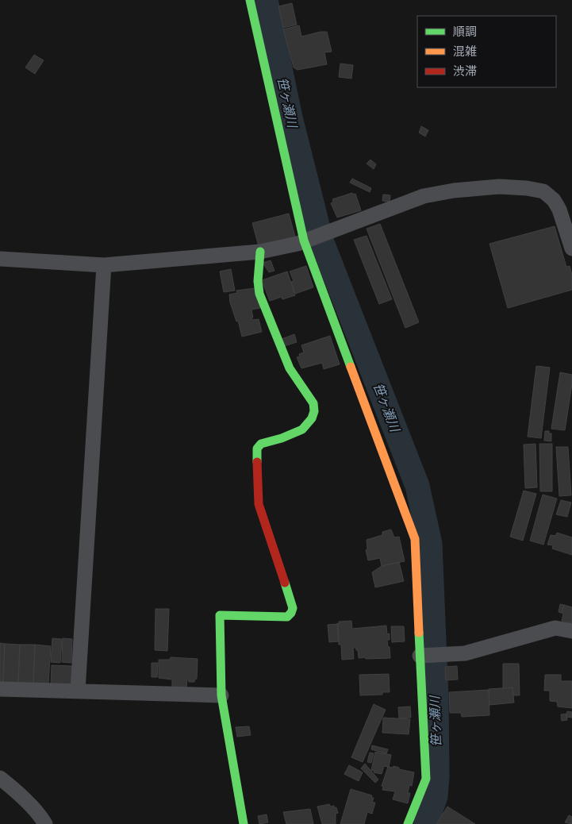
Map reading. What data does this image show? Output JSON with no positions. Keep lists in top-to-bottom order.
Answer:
{
  "water": ["笹ヶ瀬川"],
  "legend": ["順調", "混雑", "渋滞"]
}
